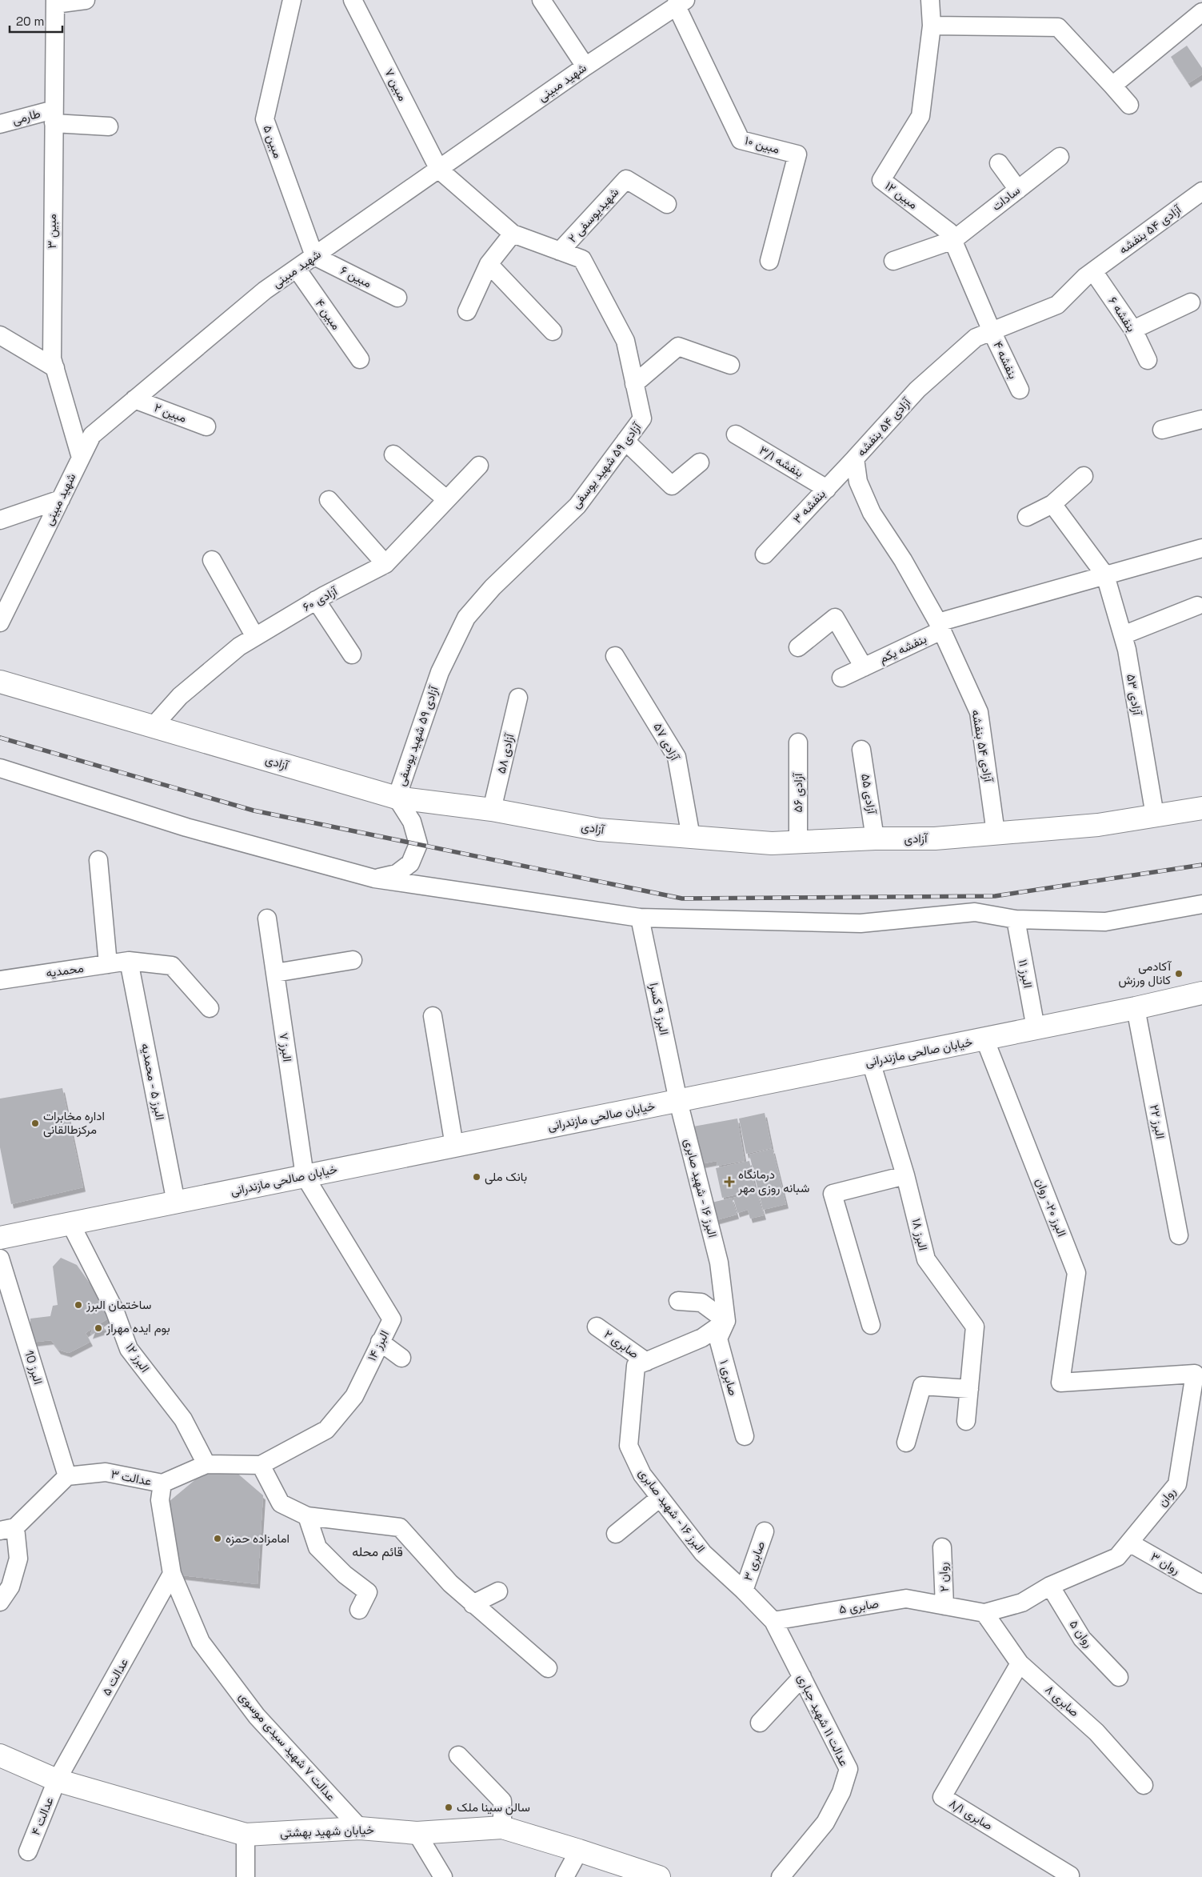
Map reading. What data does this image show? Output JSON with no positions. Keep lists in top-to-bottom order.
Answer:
{
  "streets": {
    "main road": ["آزادی", "خیابان صالحی مازندرانی", "خیابان شهید بهشتی"],
    "street": [
      "شهید مبینی",
      "مبین ۷",
      "طارمی",
      "مبین ۵",
      "مبین ۱۰",
      "مبین ۱۲",
      "سادات",
      "شهیدیوسفی ۲",
      "آزادی ۵۴ بنفشه",
      "مبین ۳",
      "مبین ۶",
      "مبین ۴",
      "بنفشه ۶",
      "بنفشه ۴",
      "مبین ۲",
      "بنفشه ۳/۱",
      "آزادی ۵۹ شهید یوسفی",
      "بنفشه ۳",
      "آزادی ۶۰",
      "بنفشه یکم",
      "آزادی ۵۳",
      "آزادی ۵۷",
      "آزادی ۵۸",
      "آزادی ۵۶",
      "آزادی ۵۵",
      "محمدیه",
      "البرز ۱۱",
      "البرز ۹ کسرا",
      "البرز ۷",
      "البرز ۵ - محمدیه",
      "البرز ۲۲",
      "البرز ۱۶ - شهید صابری",
      "البرز ۲۰- روان",
      "البرز ۱۸",
      "صابری ۲",
      "البرز ۱۴",
      "البرز ۱۲",
      "البرز 10",
      "صابری ۱",
      "عدالت ۳",
      "روان",
      "صابری ۳",
      "روان ۳",
      "روان ۲",
      "صابری ۵",
      "روان ۵",
      "عدالت ۵",
      "صابری ۸",
      "عدالت ۱۱ شهید جباری",
      "عدالت ۷ شهید سیدی موسوی",
      "صابری ۸/۱",
      "عدالت ۴"
    ]
  },
  "crossings": [
    ["شهید مبینی", "مبین ۷"],
    ["شهید مبینی", "مبین ۵"],
    ["شهید مبینی", "مبین ۱۰"],
    ["شهید مبینی", "مبین ۳"],
    ["شهید مبینی", "مبین ۶"],
    ["شهید مبینی", "مبین ۴"],
    ["شهید مبینی", "مبین ۲"],
    ["طارمی", "مبین ۳"],
    ["مبین ۵", "مبین ۶"],
    ["مبین ۱۲", "سادات"],
    ["مبین ۱۲", "آزادی ۵۴ بنفشه"],
    ["مبین ۱۲", "بنفشه ۴"],
    ["شهیدیوسفی ۲", "آزادی ۵۹ شهید یوسفی"],
    ["آزادی ۵۴ بنفشه", "بنفشه ۶"],
    ["آزادی ۵۴ بنفشه", "بنفشه ۴"],
    ["آزادی ۵۴ بنفشه", "بنفشه ۳"],
    ["آزادی ۵۴ بنفشه", "بنفشه یکم"],
    ["آزادی ۵۴ بنفشه", "آزادی"],
    ["بنفشه ۳/۱", "بنفشه ۳"],
    ["آزادی ۵۹ شهید یوسفی", "آزادی"],
    ["آزادی ۶۰", "آزادی"],
    ["بنفشه یکم", "آزادی ۵۳"],
    ["آزادی ۵۳", "آزادی"],
    ["آزادی ۵۷", "آزادی"],
    ["آزادی ۵۸", "آزادی"],
    ["آزادی", "آزادی ۵۶"],
    ["آزادی", "آزادی ۵۵"],
    ["محمدیه", "البرز ۵ - محمدیه"],
    ["البرز ۱۱", "خیابان صالحی مازندرانی"],
    ["البرز ۹ کسرا", "خیابان صالحی مازندرانی"],
    ["البرز ۹ کسرا", "البرز ۱۶ - شهید صابری"],
    ["البرز ۷", "خیابان صالحی مازندرانی"],
    ["البرز ۷", "البرز ۱۴"],
    ["خیابان صالحی مازندرانی", "البرز ۵ - محمدیه"],
    ["خیابان صالحی مازندرانی", "البرز ۲۲"],
    ["خیابان صالحی مازندرانی", "البرز ۱۶ - شهید صابری"],
    ["خیابان صالحی مازندرانی", "البرز ۲۰- روان"],
    ["خیابان صالحی مازندرانی", "البرز ۱۸"],
    ["خیابان صالحی مازندرانی", "البرز ۱۴"],
    ["خیابان صالحی مازندرانی", "البرز ۱۲"],
    ["البرز ۱۶ - شهید صابری", "صابری ۲"],
    ["البرز ۱۶ - شهید صابری", "صابری ۱"],
    ["البرز ۱۶ - شهید صابری", "صابری ۳"],
    ["البرز ۱۶ - شهید صابری", "صابری ۵"],
    ["البرز ۱۶ - شهید صابری", "عدالت ۱۱ شهید جباری"],
    ["البرز ۲۰- روان", "روان"],
    ["البرز ۱۴", "البرز ۱۲"],
    ["البرز ۱۴", "عدالت ۳"],
    ["البرز ۱۲", "عدالت ۳"],
    ["البرز 10", "عدالت ۳"],
    ["عدالت ۳", "عدالت ۷ شهید سیدی موسوی"],
    ["روان", "روان ۳"],
    ["روان", "روان ۲"],
    ["روان", "صابری ۵"],
    ["روان", "روان ۵"],
    ["روان", "صابری ۸"],
    ["روان ۲", "صابری ۵"],
    ["صابری ۵", "عدالت ۱۱ شهید جباری"],
    ["عدالت ۵", "عدالت ۷ شهید سیدی موسوی"],
    ["عدالت ۵", "عدالت ۴"],
    ["عدالت ۵", "خیابان شهید بهشتی"],
    ["صابری ۸", "صابری ۸/۱"],
    ["عدالت ۷ شهید سیدی موسوی", "خیابان شهید بهشتی"],
    ["عدالت ۴", "خیابان شهید بهشتی"]
  ],
  "districts": ["قائم محله"],
  "places": {
    "other": [
      "آکادمی کانال ورزش",
      "اداره مخابرات مرکزطالقانی",
      "بانک ملی",
      "ساختمان البرز",
      "بوم ایده مهراز",
      "امامزاده حمزه",
      "سالن سینا ملک"
    ],
    "health": ["درمانگاه شبانه روزی مهر"]
  },
  "scale_bar": "20 m"
}
